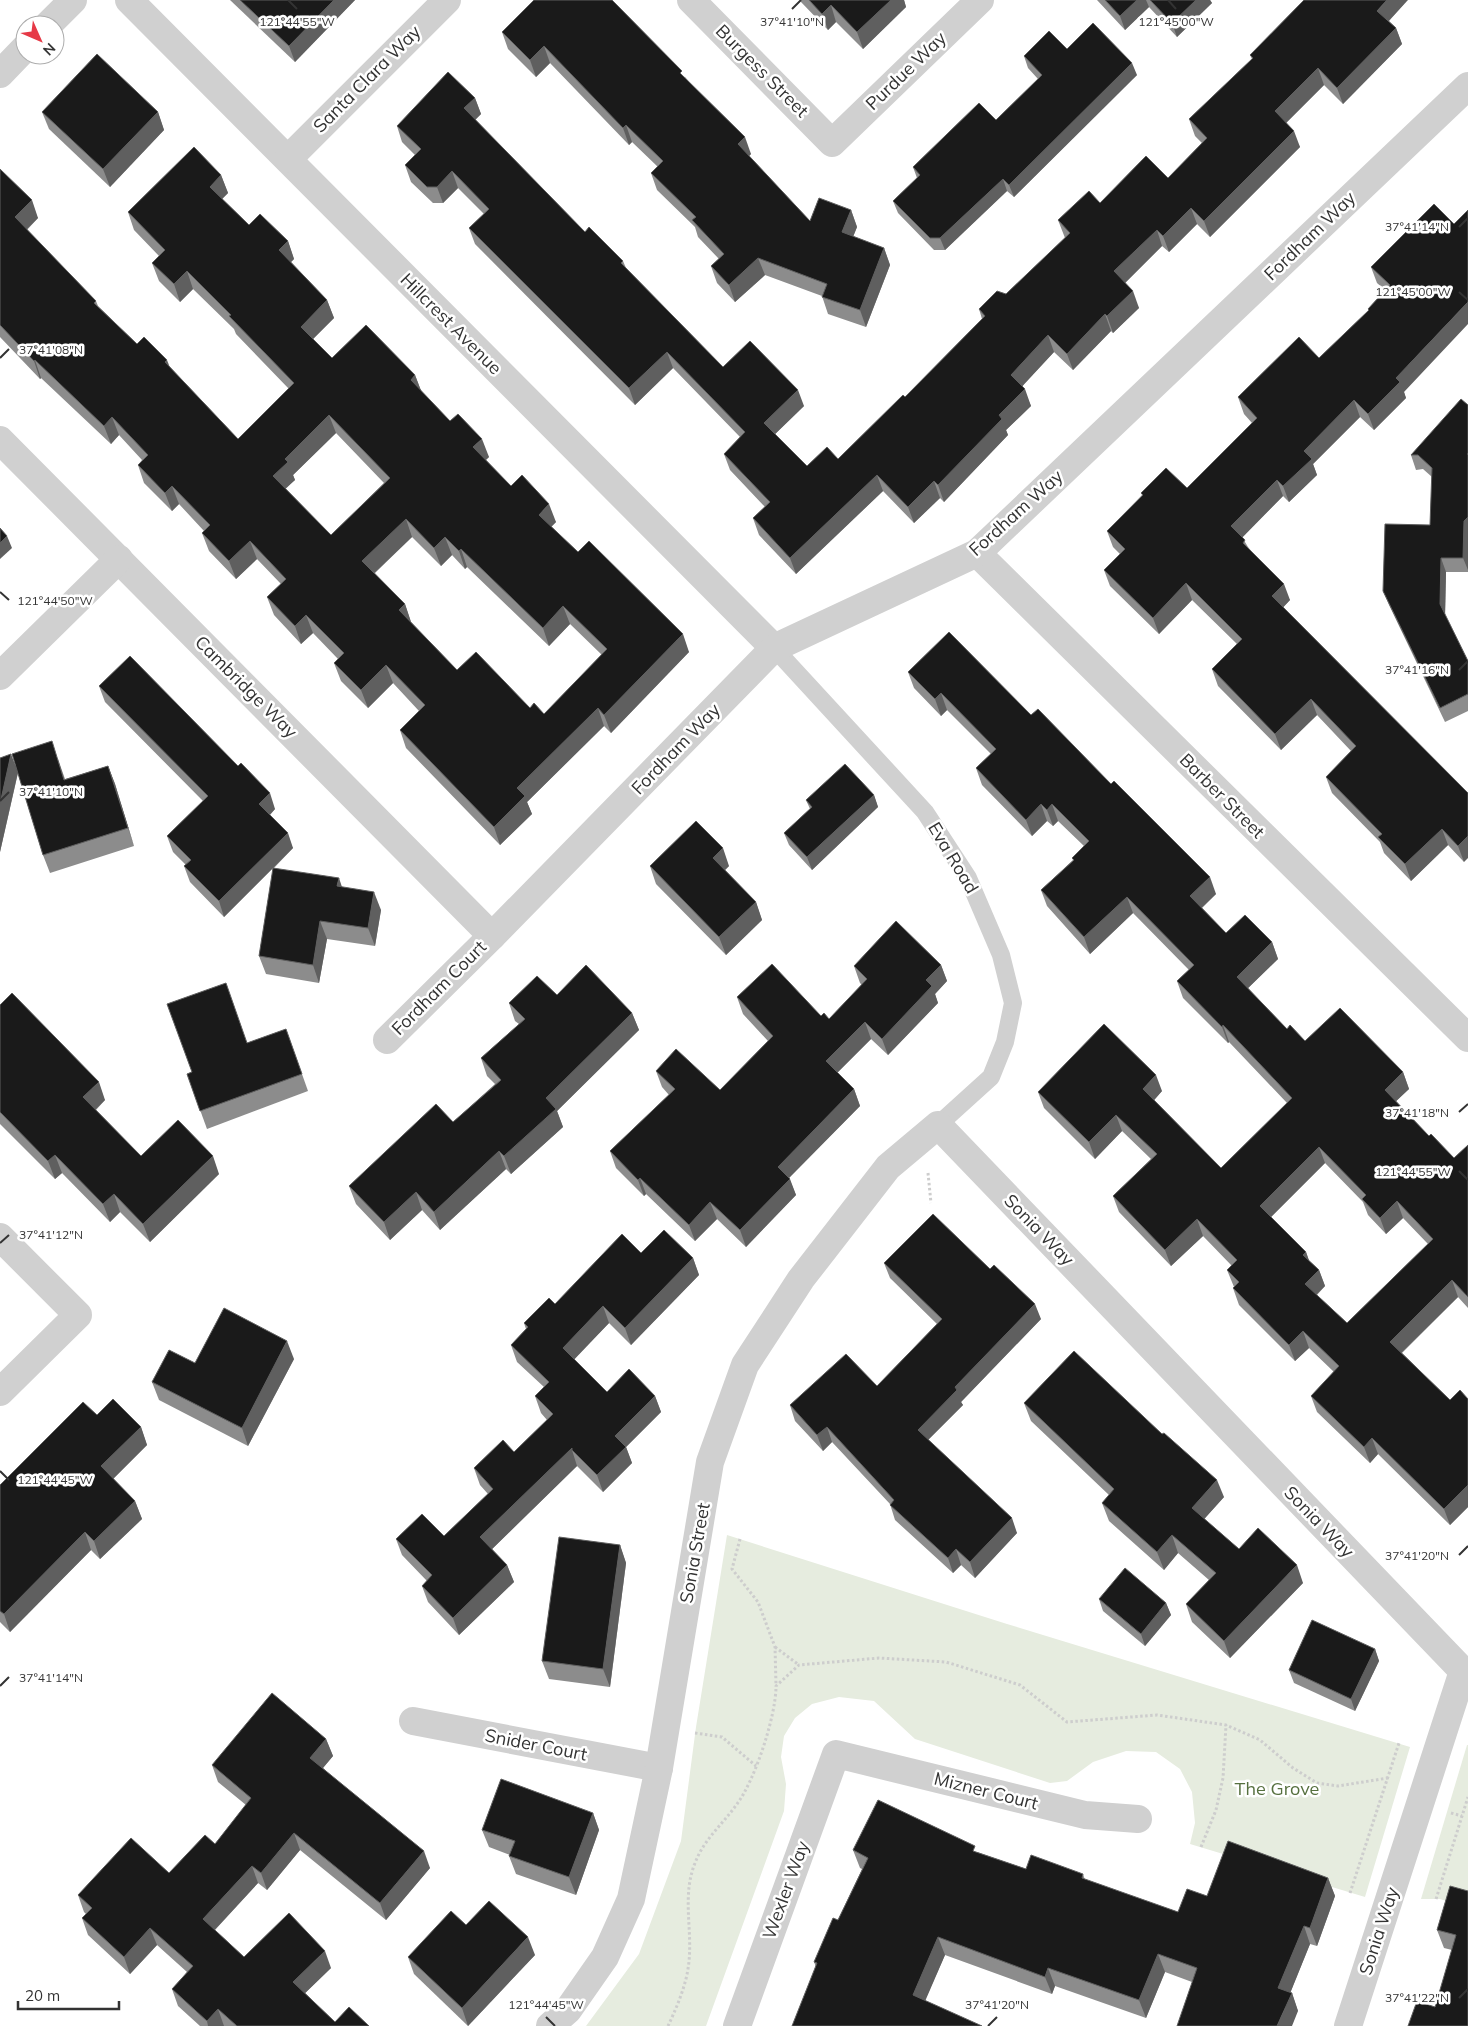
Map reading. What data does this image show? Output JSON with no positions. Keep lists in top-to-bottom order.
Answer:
{
  "streets": {
    "street": [
      "Burgess Street",
      "Purdue Way",
      "Santa Clara Way",
      "Fordham Way",
      "Hillcrest Avenue",
      "Cambridge Way",
      "Barber Street",
      "Fordham Court",
      "Sonia Way",
      "Sonia Street",
      "Snider Court",
      "Mizner Court",
      "Wexler Way"
    ],
    "lane": ["Eva Road"]
  },
  "crossings": [
    ["Burgess Street", "Purdue Way"],
    ["Santa Clara Way", "Hillcrest Avenue"],
    ["Fordham Way", "Hillcrest Avenue"],
    ["Fordham Way", "Cambridge Way"],
    ["Fordham Way", "Barber Street"],
    ["Fordham Way", "Eva Road"],
    ["Fordham Way", "Fordham Court"],
    ["Hillcrest Avenue", "Eva Road"],
    ["Cambridge Way", "Fordham Court"],
    ["Eva Road", "Sonia Way"],
    ["Eva Road", "Sonia Street"],
    ["Sonia Way", "Sonia Street"],
    ["Sonia Street", "Snider Court"],
    ["Mizner Court", "Wexler Way"]
  ],
  "parks": ["The Grove"],
  "scale_bar": "20 m",
  "north": "bottom right",
  "coordinates": [
    "121°44'55\"W",
    "37°41'10\"N",
    "121°45'00\"W",
    "37°41'14\"N",
    "37°41'08\"N",
    "121°44'50\"W",
    "37°41'16\"N",
    "37°41'18\"N",
    "37°41'12\"N",
    "121°44'45\"W",
    "37°41'20\"N",
    "37°41'22\"N"
  ]
}
